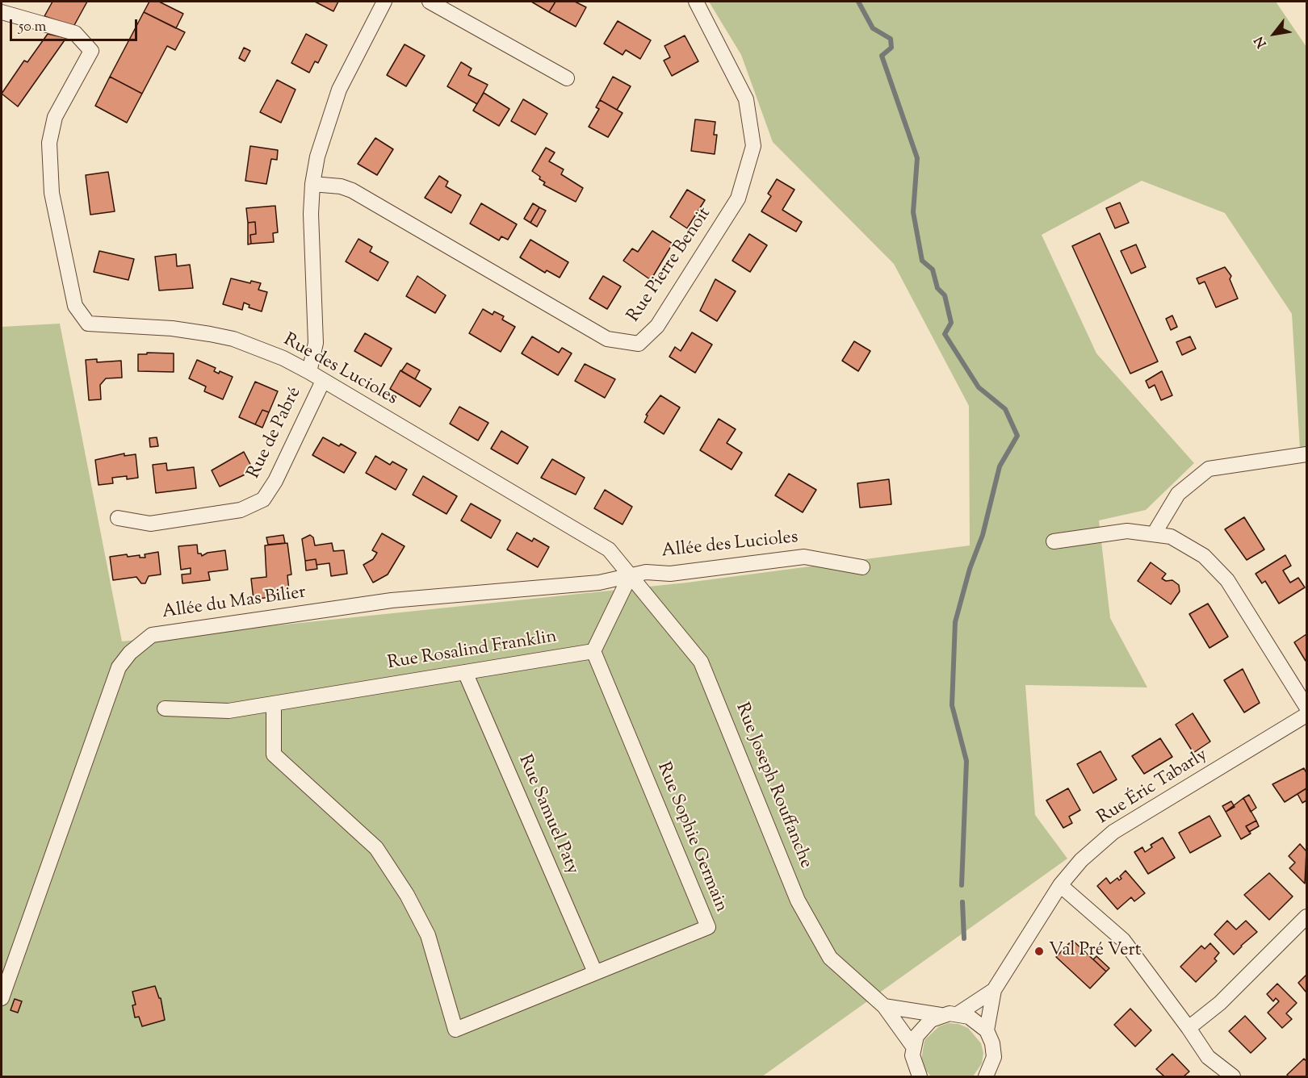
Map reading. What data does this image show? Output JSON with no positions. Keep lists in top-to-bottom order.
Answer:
{
  "streets": {
    "street": [
      "Rue Pierre Benoit",
      "Rue des Lucioles",
      "Rue de Pabré",
      "Allée des Lucioles",
      "Allée du Mas Bilier",
      "Rue Rosalind Franklin",
      "Rue Joseph Rouffanche",
      "Rue Éric Tabarly",
      "Rue Samuel Paty",
      "Rue Sophie Germain"
    ]
  },
  "crossings": [
    ["Rue des Lucioles", "Rue de Pabré"],
    ["Rue des Lucioles", "Allée des Lucioles"],
    ["Rue des Lucioles", "Allée du Mas Bilier"],
    ["Rue des Lucioles", "Rue Joseph Rouffanche"],
    ["Allée des Lucioles", "Allée du Mas Bilier"],
    ["Allée des Lucioles", "Rue Joseph Rouffanche"],
    ["Allée du Mas Bilier", "Rue Joseph Rouffanche"],
    ["Rue Rosalind Franklin", "Rue Samuel Paty"],
    ["Rue Rosalind Franklin", "Rue Sophie Germain"],
    ["Rue Samuel Paty", "Rue Sophie Germain"]
  ],
  "places": ["Val Pré Vert"],
  "scale_bar": "50 m",
  "north": "bottom left"
}
